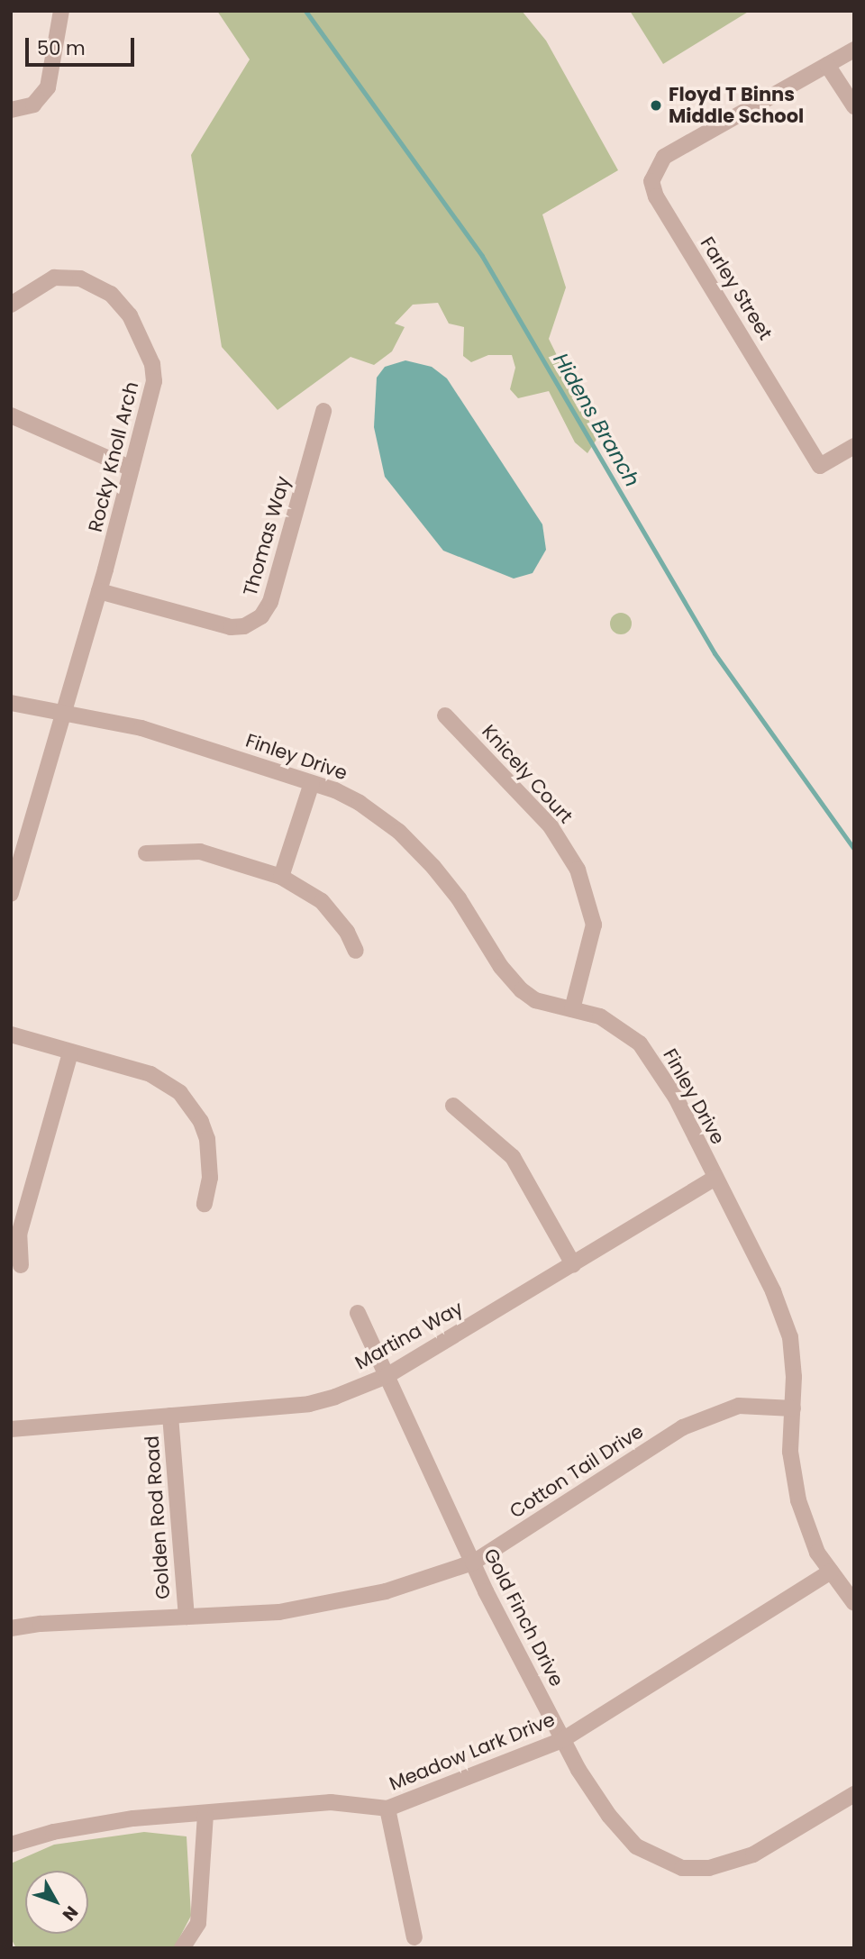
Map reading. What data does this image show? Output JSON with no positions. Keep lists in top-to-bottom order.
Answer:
{
  "streets": {
    "street": [
      "Farley Street",
      "Rocky Knoll Arch",
      "Thomas Way",
      "Finley Drive",
      "Knicely Court",
      "Martina Way",
      "Cotton Tail Drive",
      "Golden Rod Road",
      "Gold Finch Drive",
      "Meadow Lark Drive"
    ]
  },
  "crossings": [
    ["Rocky Knoll Arch", "Thomas Way"],
    ["Rocky Knoll Arch", "Finley Drive"],
    ["Finley Drive", "Knicely Court"],
    ["Finley Drive", "Martina Way"],
    ["Finley Drive", "Cotton Tail Drive"],
    ["Finley Drive", "Meadow Lark Drive"],
    ["Martina Way", "Golden Rod Road"],
    ["Martina Way", "Gold Finch Drive"],
    ["Cotton Tail Drive", "Golden Rod Road"],
    ["Cotton Tail Drive", "Gold Finch Drive"],
    ["Gold Finch Drive", "Meadow Lark Drive"]
  ],
  "water": ["Hidens Branch"],
  "places": ["Floyd T Binns Middle School"],
  "scale_bar": "50 m",
  "north": "bottom right"
}
